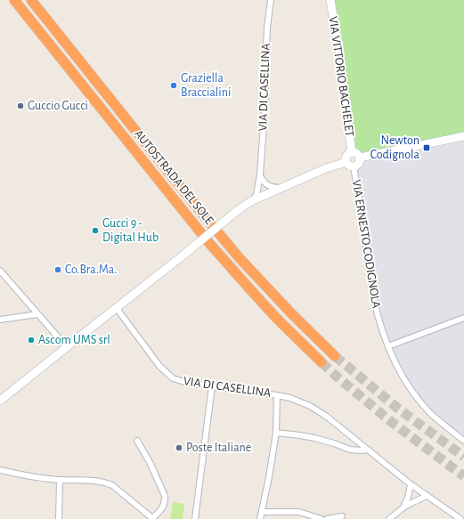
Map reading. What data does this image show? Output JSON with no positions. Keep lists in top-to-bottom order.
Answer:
{
  "streets": {
    "highway": ["AUTOSTRADA DEL SOLE"],
    "street": ["VIA VITTORIO BACHELET", "VIA DI CASELLINA", "VIA ERNESTO CODIGNOLA"]
  },
  "crossings": [
    ["VIA VITTORIO BACHELET", "VIA ERNESTO CODIGNOLA"]
  ],
  "places": {
    "other": [
      "Graziella Braccialini",
      "Guccio Gucci",
      "Gucci 9 - Digital Hub",
      "Co.Bra.Ma.",
      "Ascom UMS srl",
      "Poste Italiane"
    ],
    "transit": ["Newton Codignola"]
  }
}
